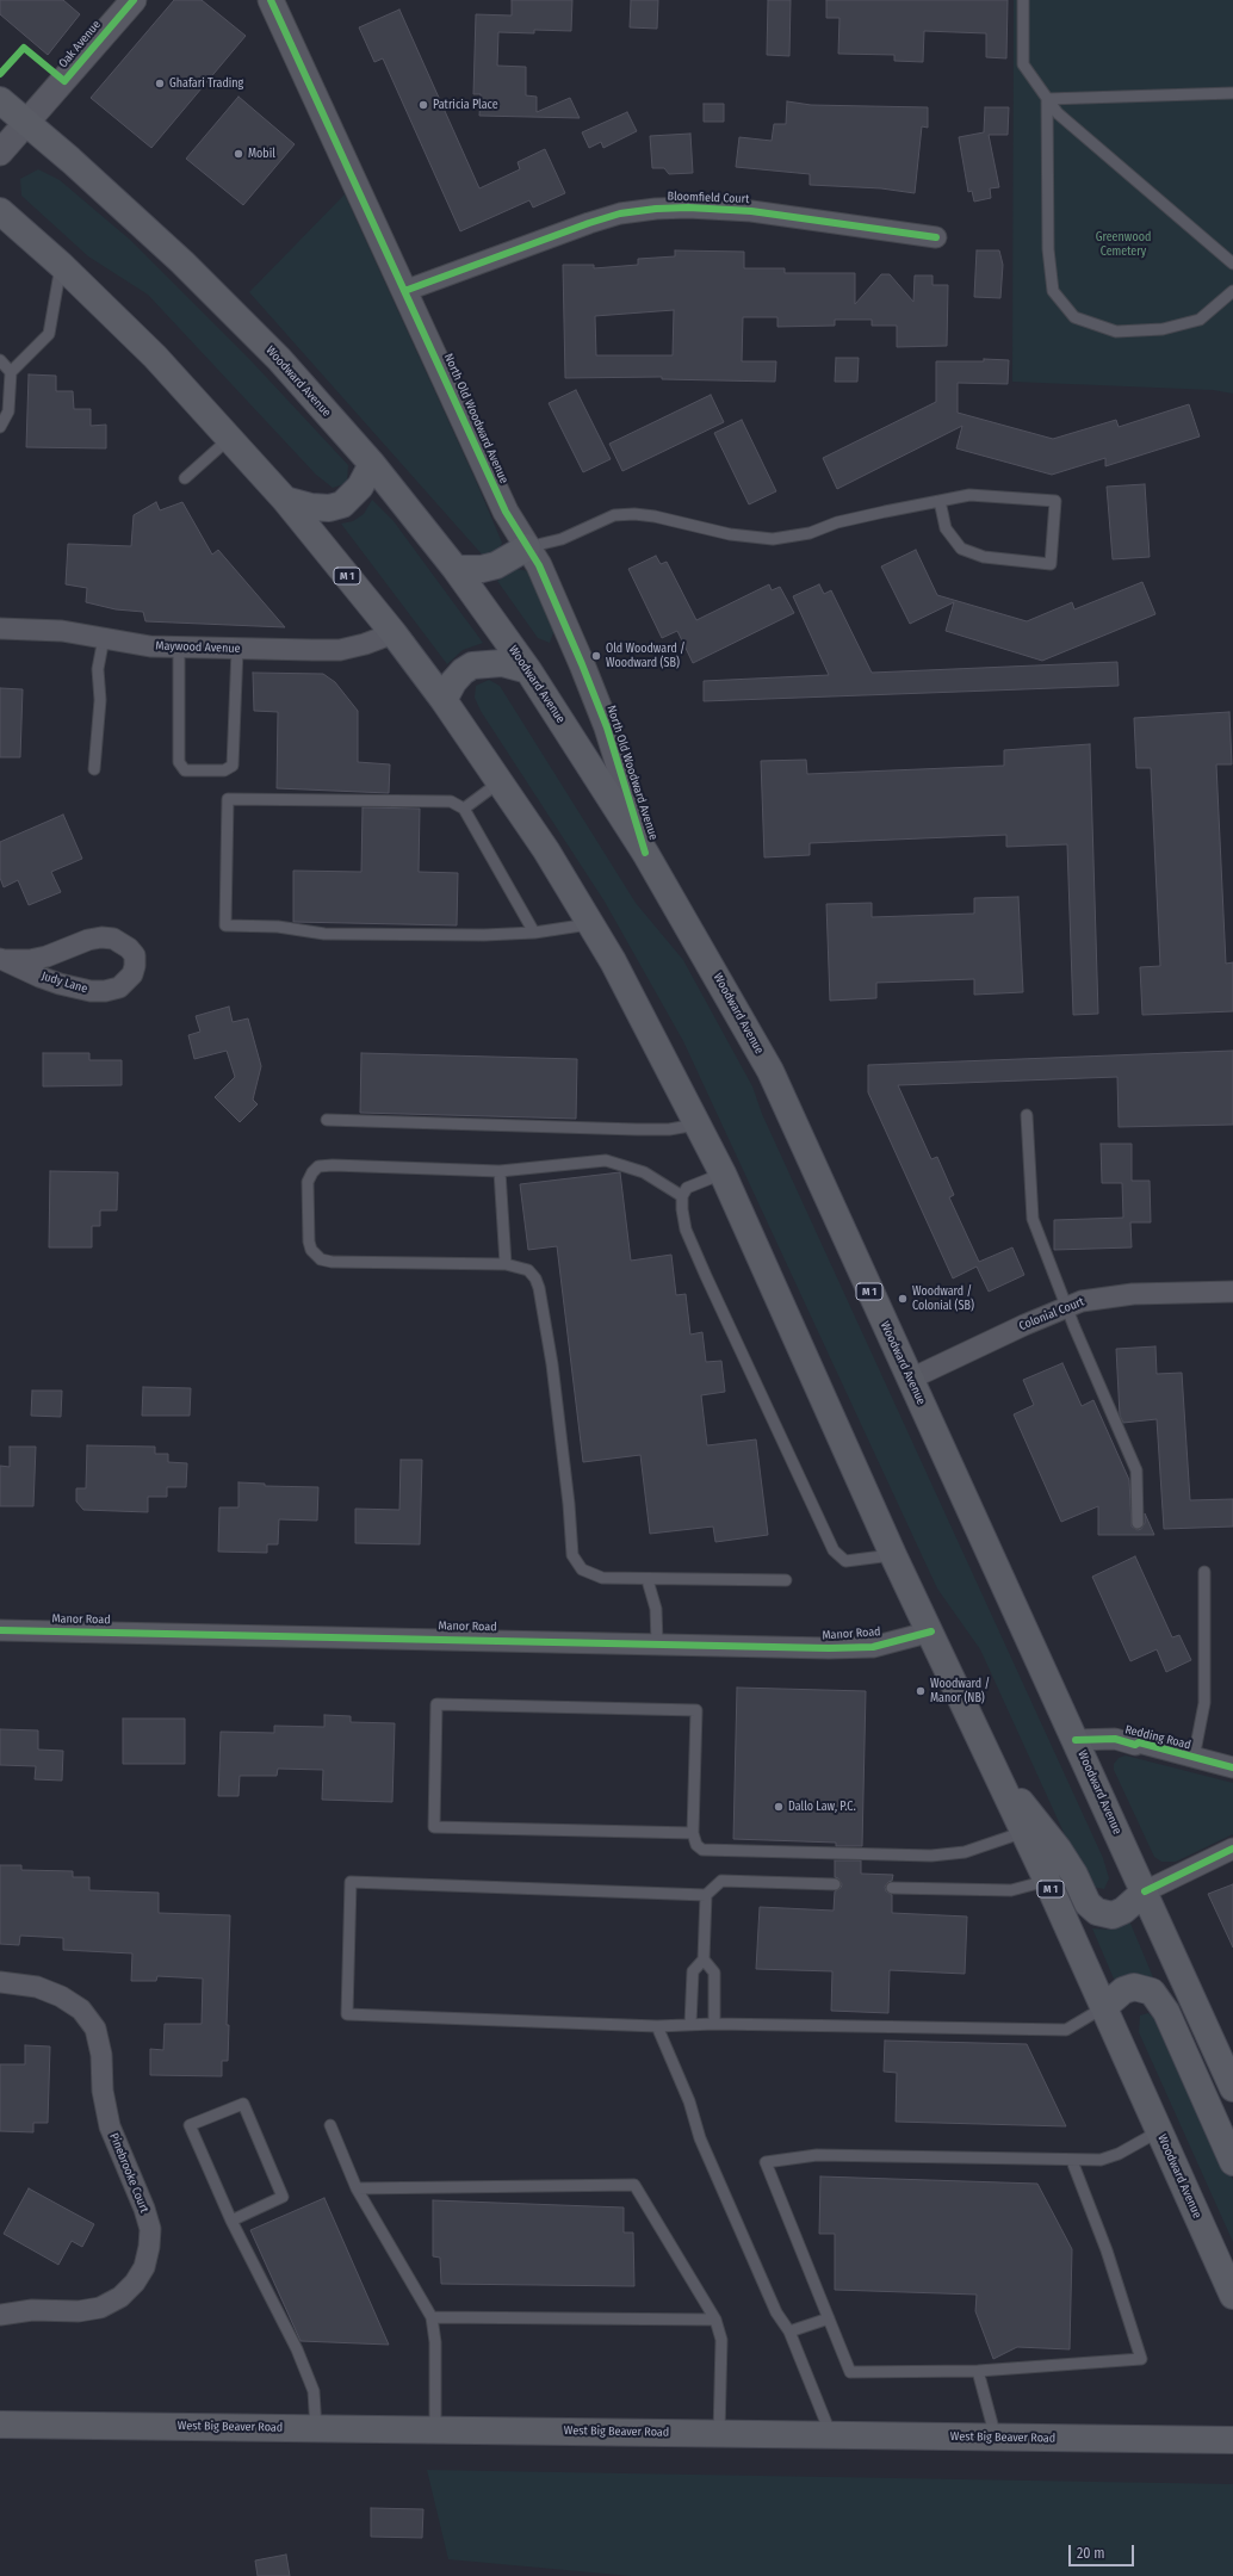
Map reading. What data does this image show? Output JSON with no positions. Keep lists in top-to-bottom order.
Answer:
{
  "streets": {
    "main road": ["Woodward Avenue", "M 1", "West Big Beaver Road"],
    "street": [
      "Oak Avenue",
      "Bloomfield Court",
      "North Old Woodward Avenue",
      "Maywood Avenue",
      "Judy Lane",
      "Colonial Court",
      "Manor Road",
      "Redding Road",
      "Pinebrooke Court"
    ]
  },
  "crossings": [
    ["Oak Avenue", "Woodward Avenue"],
    ["Bloomfield Court", "North Old Woodward Avenue"],
    ["Woodward Avenue", "North Old Woodward Avenue"],
    ["Woodward Avenue", "M 1"],
    ["Woodward Avenue", "Colonial Court"],
    ["Woodward Avenue", "Redding Road"],
    ["M 1", "Maywood Avenue"],
    ["M 1", "Manor Road"]
  ],
  "parks": ["Greenwood Cemetery"],
  "places": [
    "Ghafari Trading",
    "Patricia Place",
    "Mobil",
    "Old Woodward / Woodward (SB)",
    "Woodward / Colonial (SB)",
    "Woodward / Manor (NB)",
    "Dallo Law, P.C."
  ],
  "scale_bar": "20 m"
}
